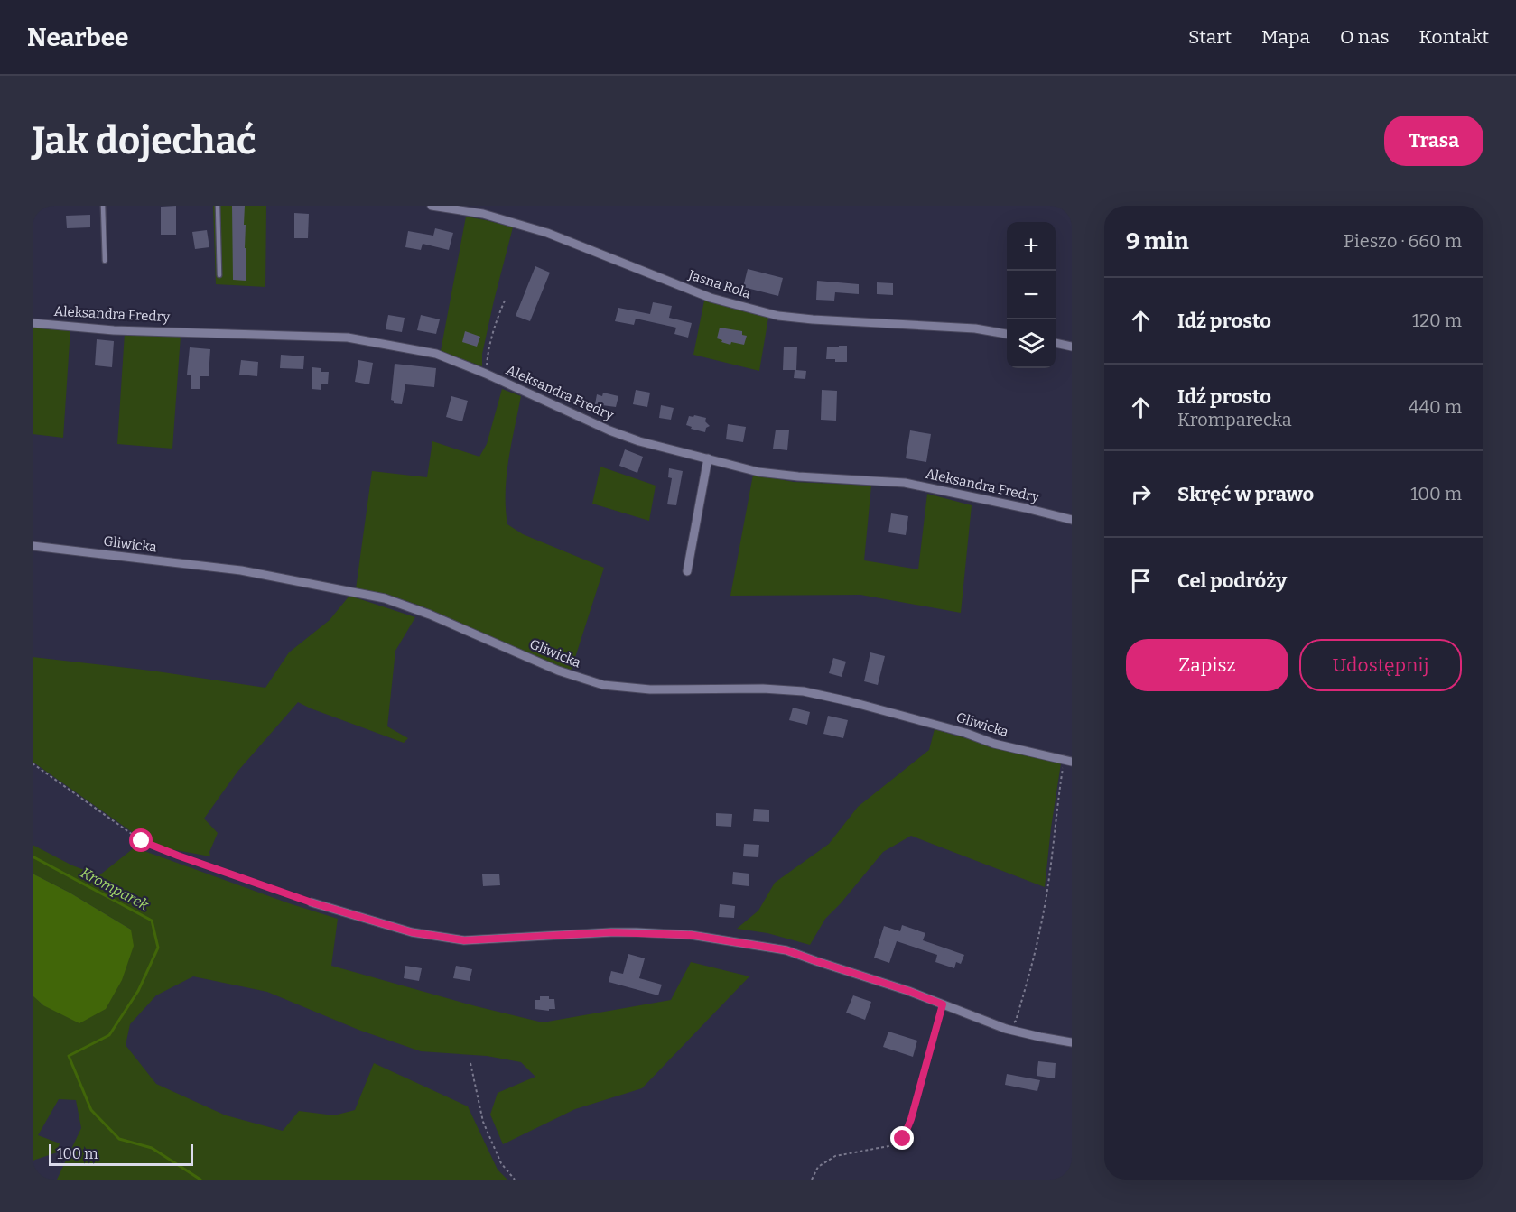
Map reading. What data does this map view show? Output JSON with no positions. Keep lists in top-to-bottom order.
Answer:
{
  "streets": {
    "street": ["Jasna Rola", "Aleksandra Fredry", "Gliwicka"]
  },
  "water": ["Kromparek"],
  "scale_bar": "100 m",
  "page": {
    "header": "Nearbee",
    "nav": [
      "Start",
      "Mapa",
      "O nas",
      "Kontakt"
    ],
    "buttons": [
      "Trasa",
      ["Zapisz", "Udostępnij"]
    ],
    "title": "Jak dojechać",
    "heading": ["9 min", "Pieszo · 660 m"],
    "map_buttons": ["+", "−"],
    "list": [
      ["Idź prosto", "120 m"],
      ["Idź prosto", "Kromparecka", "440 m"],
      ["Skręć w prawo", "100 m"],
      "Cel podróży"
    ],
    "scale": "100 m"
  }
}
